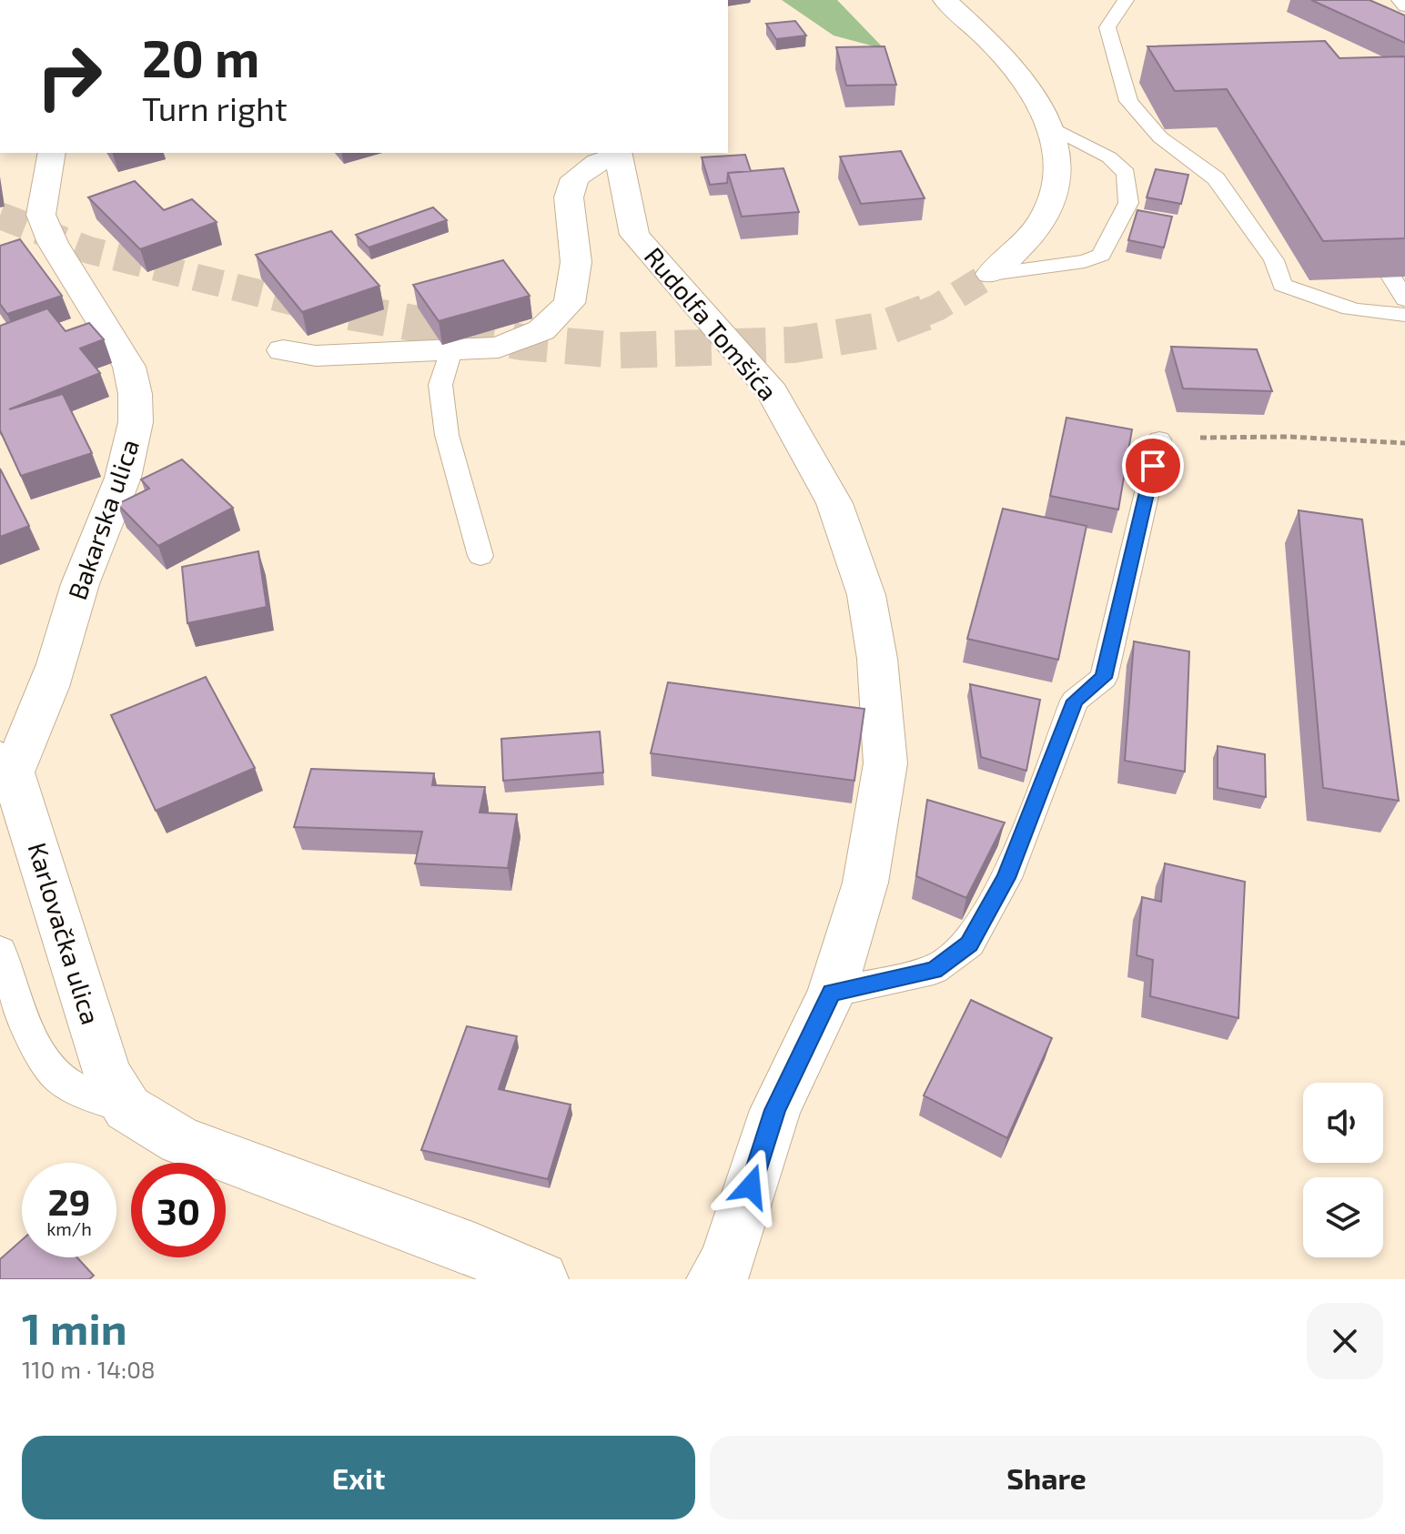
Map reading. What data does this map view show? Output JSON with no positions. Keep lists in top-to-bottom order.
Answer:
{
  "streets": {
    "street": ["Rudolfa Tomšića", "Bakarska ulica", "Karlovačka ulica"]
  },
  "crossings": [
    ["Bakarska ulica", "Karlovačka ulica"]
  ],
  "page": {
    "turn": ["20 m", "Turn right"],
    "speed": "29 km/h",
    "limit": "30",
    "heading": ["1 min", "110 m · 14:08"],
    "buttons": ["Exit", "Share"]
  }
}
